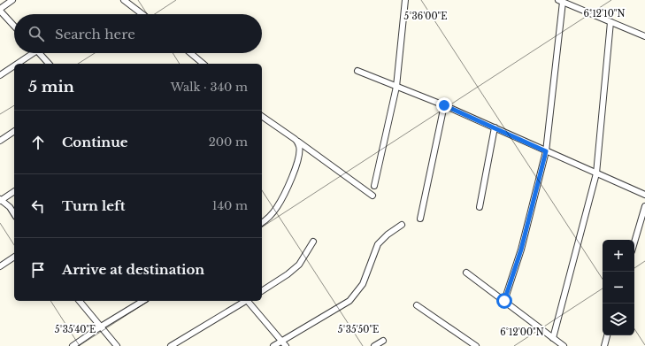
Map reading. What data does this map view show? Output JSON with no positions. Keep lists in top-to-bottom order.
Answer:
{
  "page": {
    "search": "Search here",
    "heading": ["5 min", "Walk · 340 m"],
    "list": [
      ["Continue", "200 m"],
      ["Turn left", "140 m"],
      "Arrive at destination"
    ],
    "map_buttons": ["+", "−"]
  },
  "coordinates": [
    "6°12'10\"N",
    "5°36'00\"E",
    "5°35'40\"E",
    "5°35'50\"E",
    "6°12'00\"N"
  ]
}
